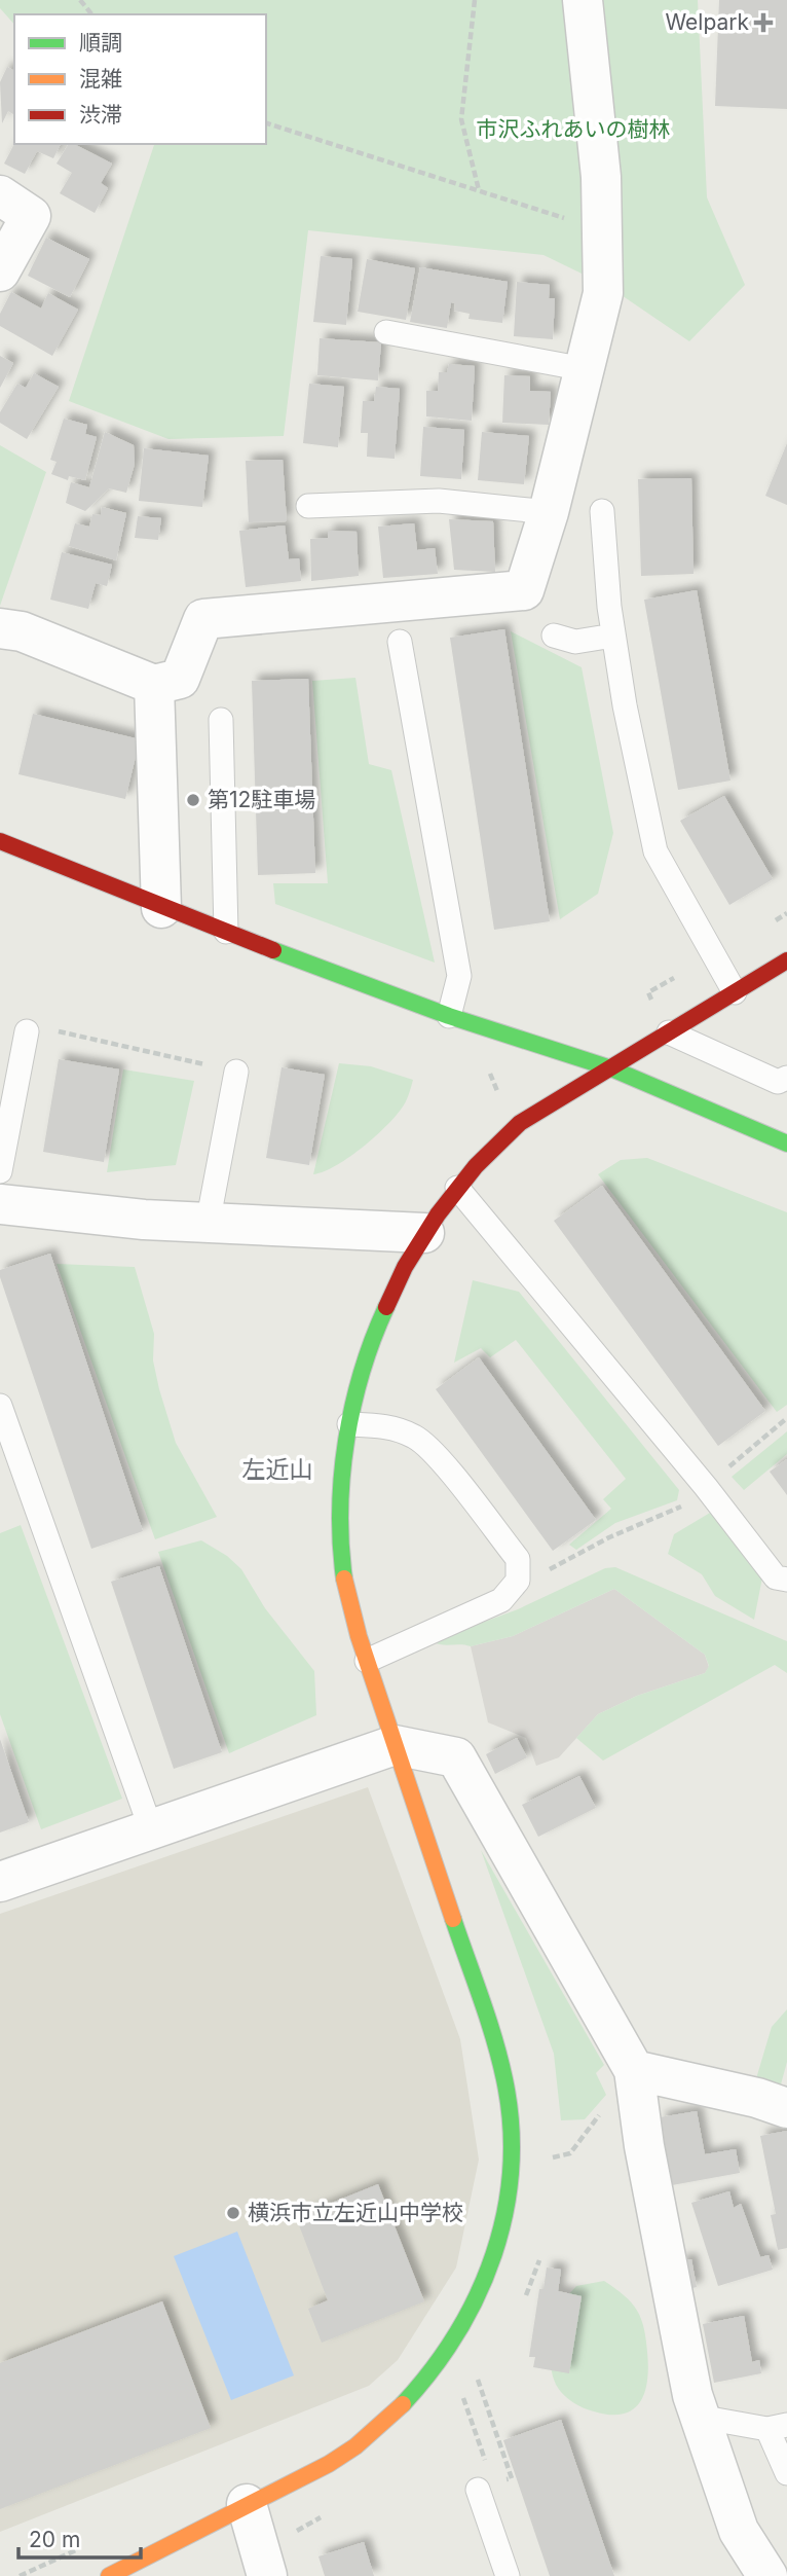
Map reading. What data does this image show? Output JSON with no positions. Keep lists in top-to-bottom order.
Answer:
{
  "districts": ["左近山"],
  "parks": ["市沢ふれあいの樹林"],
  "places": {
    "health": ["Welpark"],
    "other": ["第12駐車場", "横浜市立左近山中学校"]
  },
  "legend": ["順調", "混雑", "渋滞"],
  "scale_bar": "20 m"
}
